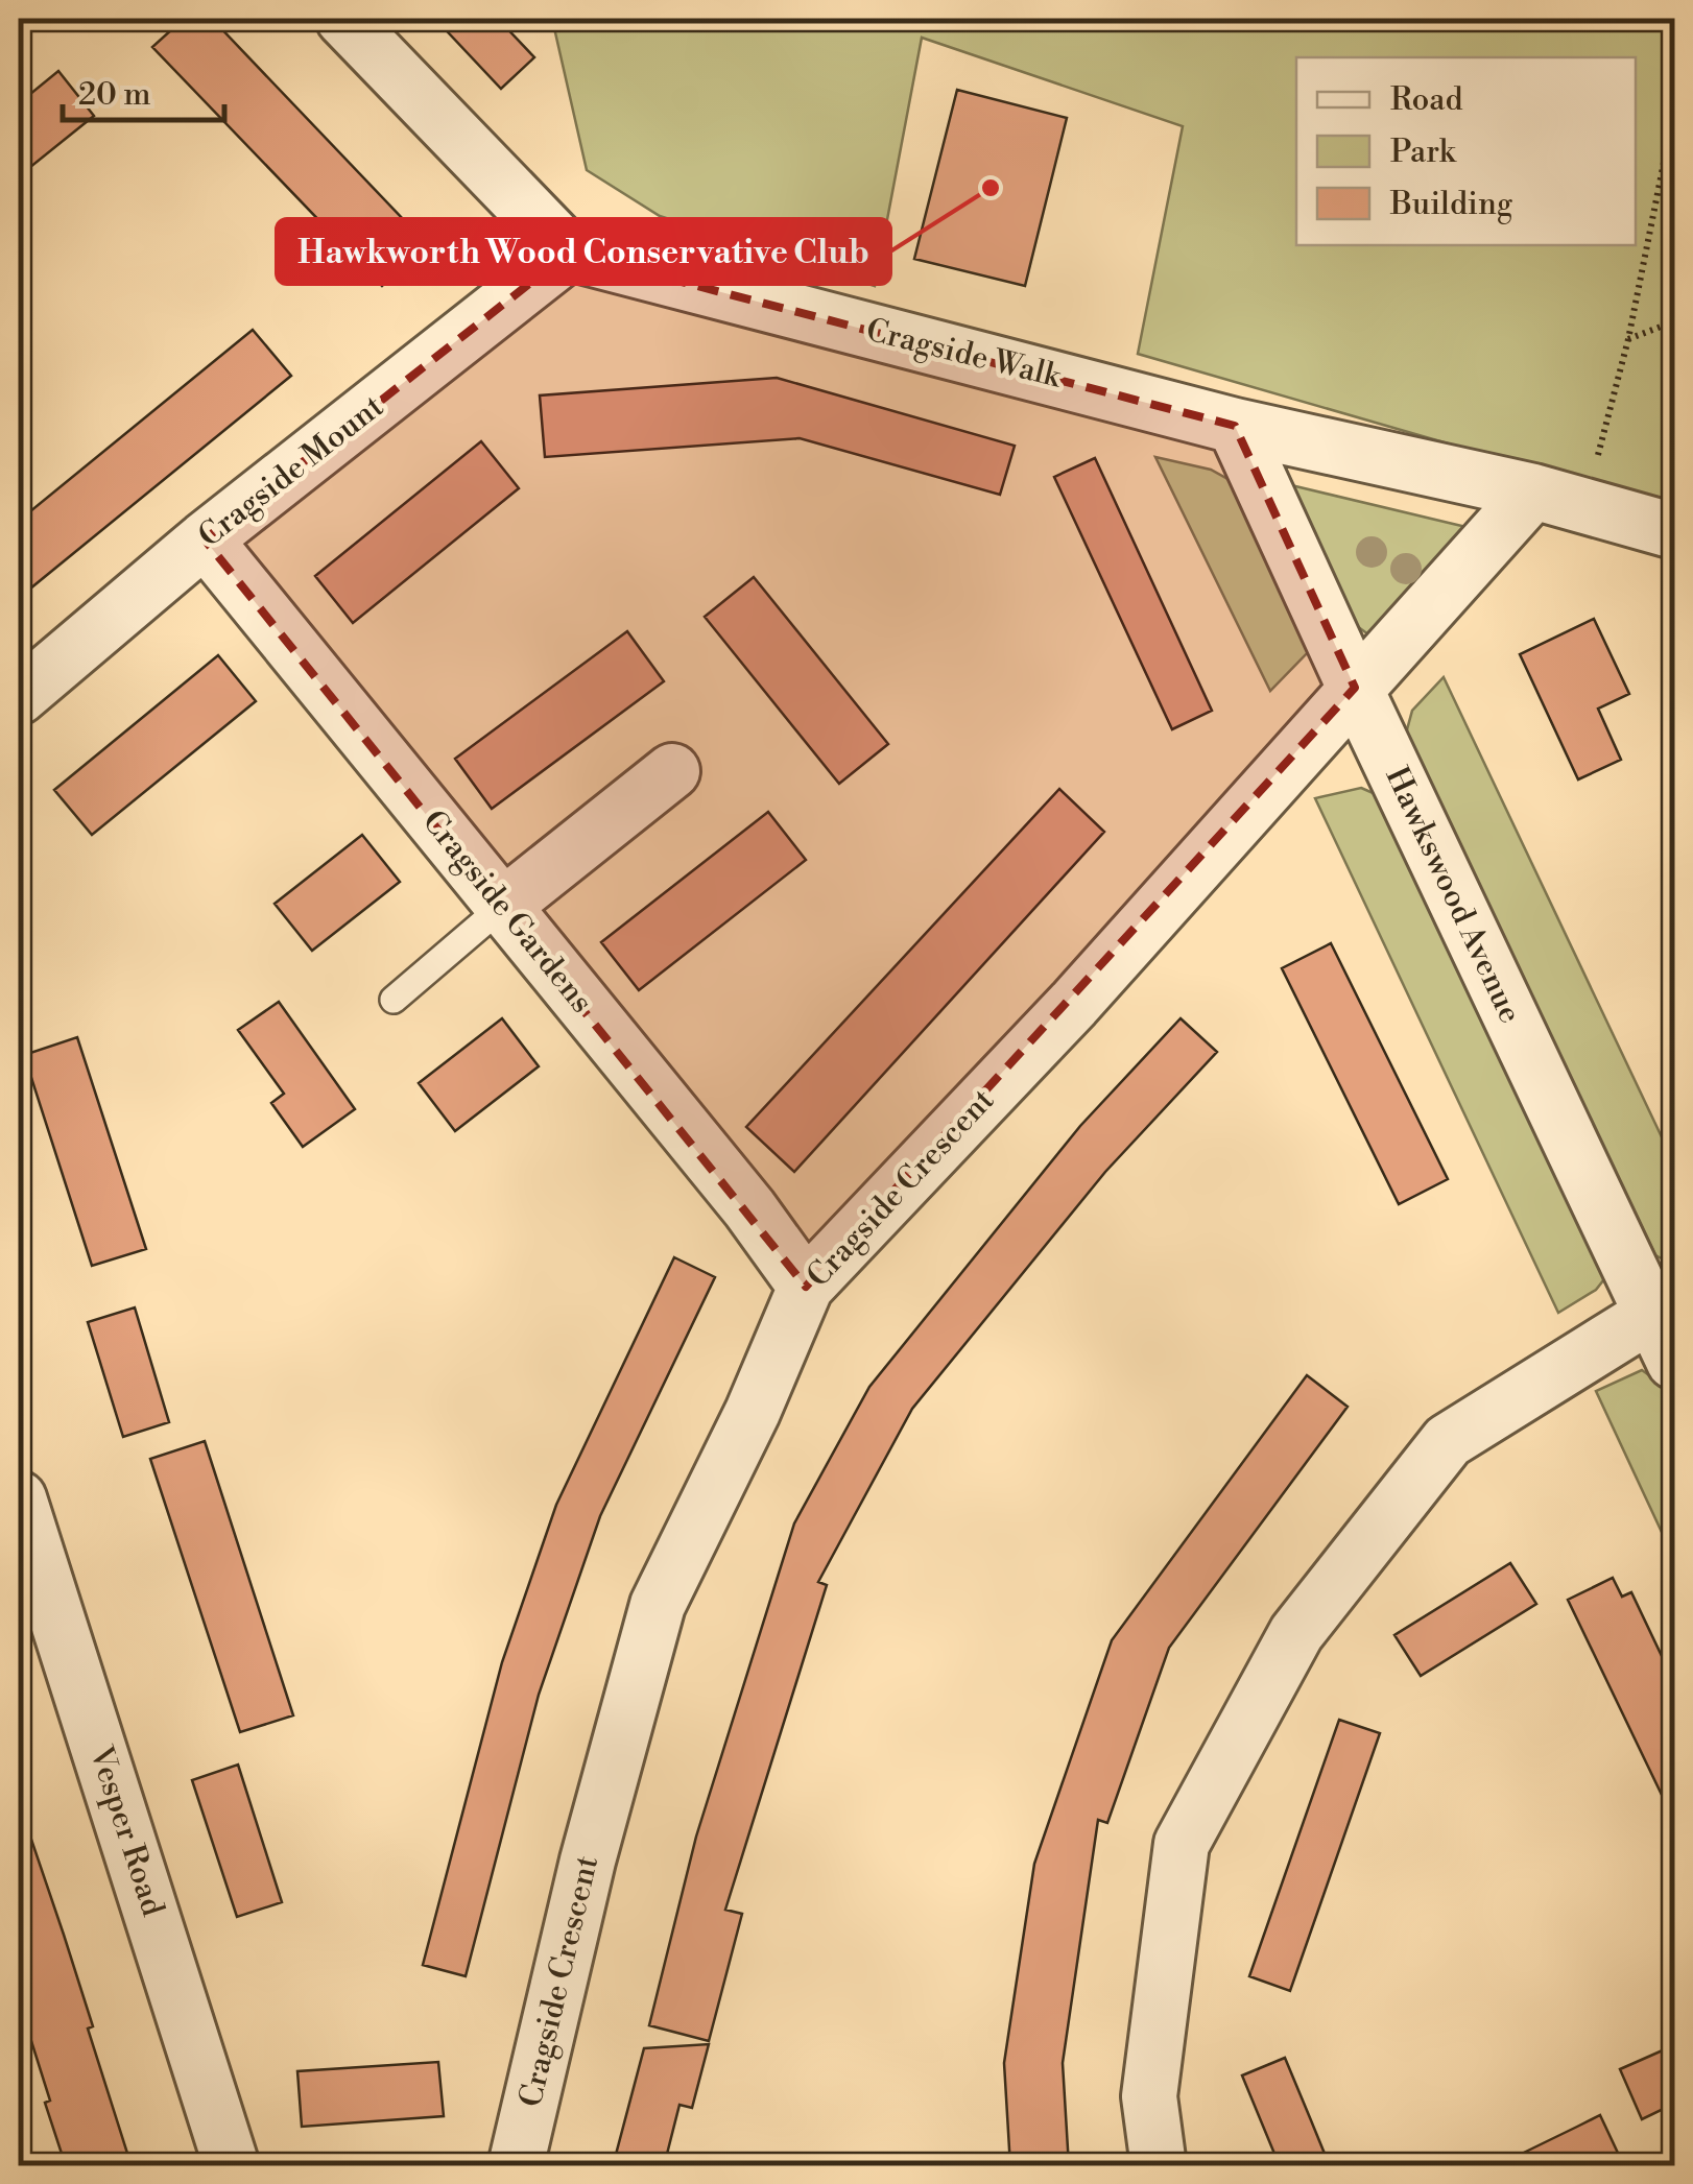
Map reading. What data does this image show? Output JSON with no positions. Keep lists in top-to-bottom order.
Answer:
{
  "streets": {
    "street": [
      "Cragside Walk",
      "Cragside Mount",
      "Hawkswood Avenue",
      "Cragside Gardens",
      "Cragside Crescent",
      "Vesper Road"
    ]
  },
  "crossings": [
    ["Cragside Walk", "Cragside Mount"],
    ["Cragside Walk", "Hawkswood Avenue"],
    ["Cragside Walk", "Cragside Crescent"],
    ["Cragside Mount", "Cragside Gardens"],
    ["Hawkswood Avenue", "Cragside Crescent"],
    ["Cragside Gardens", "Cragside Crescent"]
  ],
  "places": ["Hawkworth Wood Conservative Club"],
  "legend": ["Road", "Park", "Building"],
  "scale_bar": "20 m"
}
